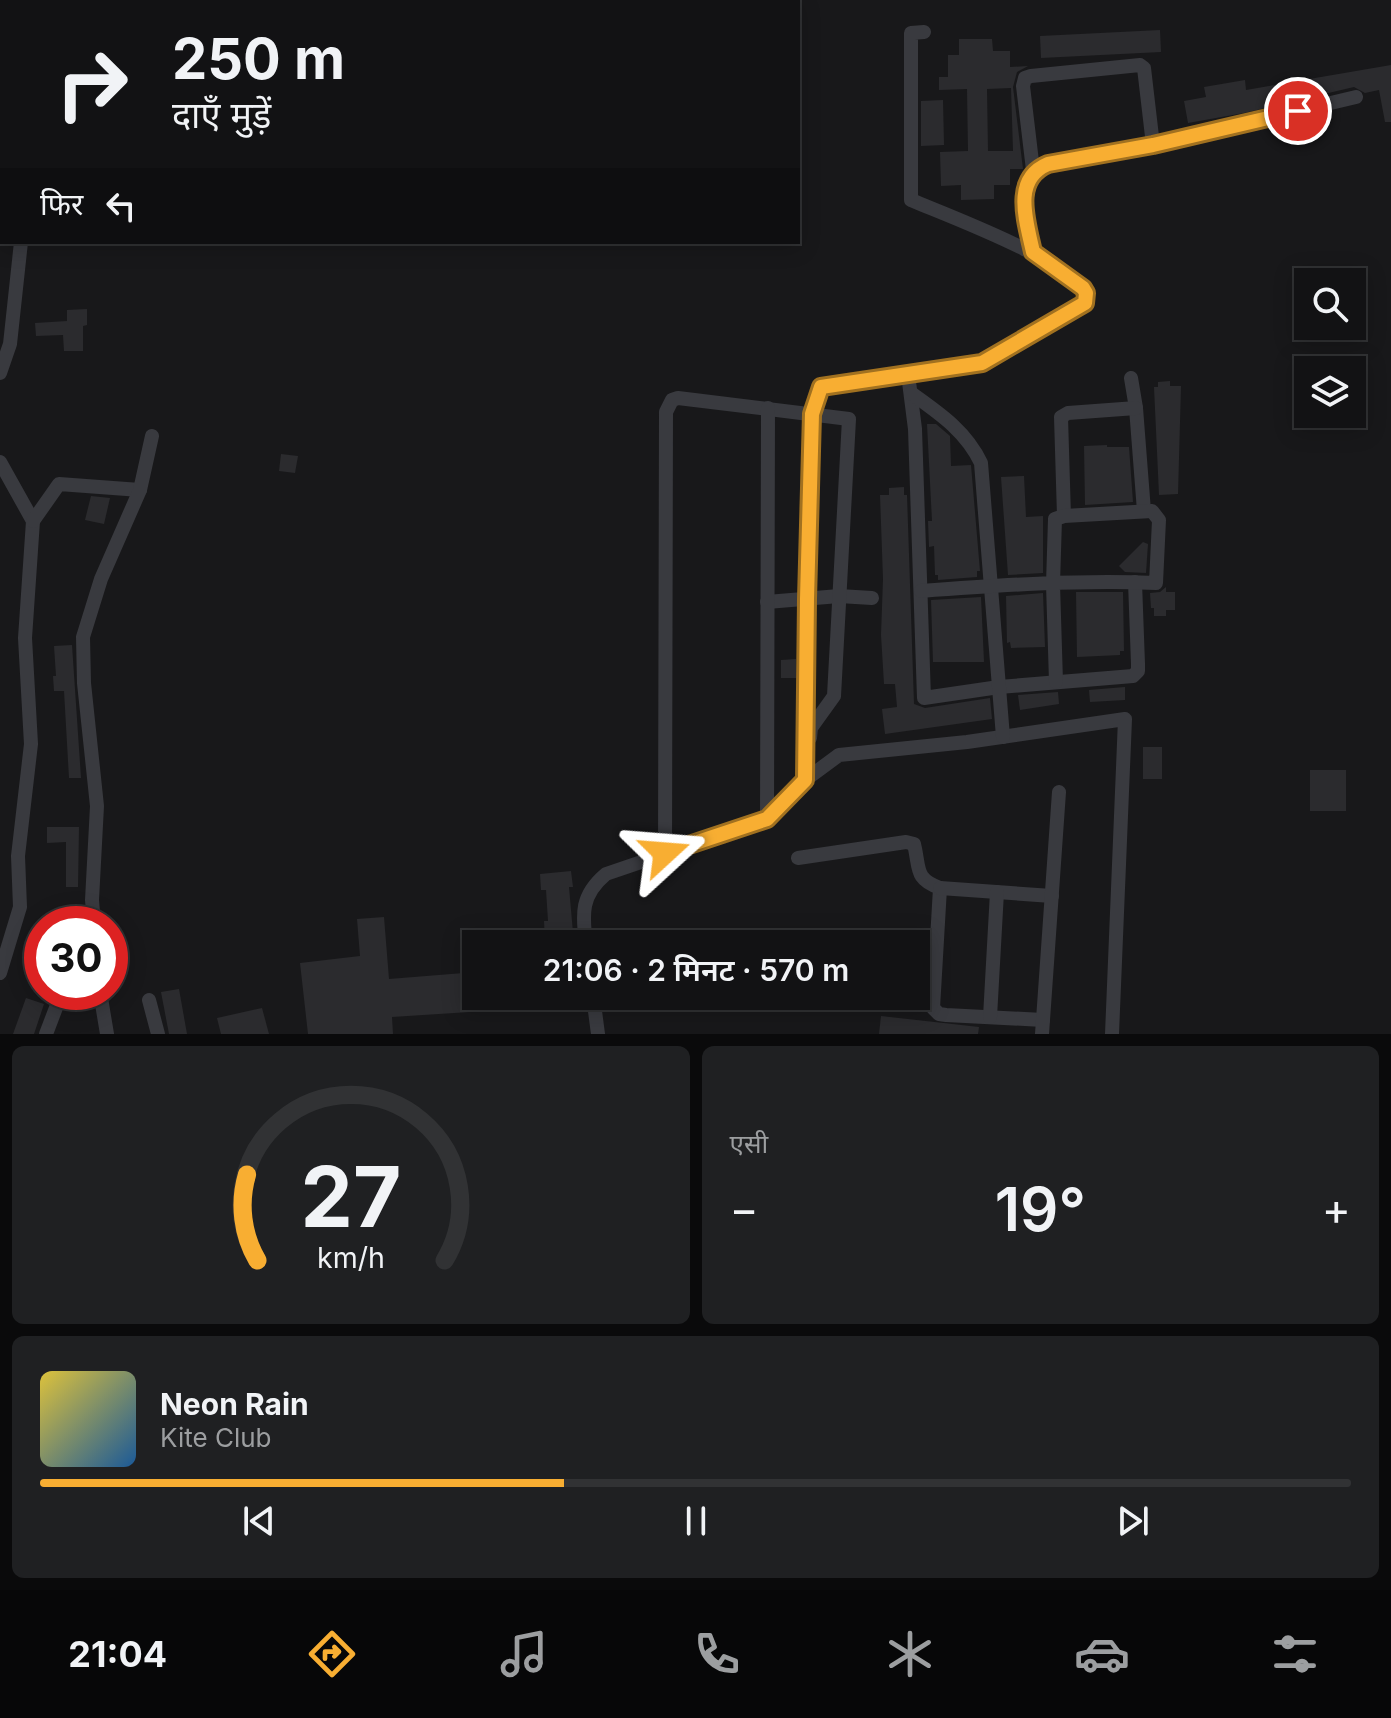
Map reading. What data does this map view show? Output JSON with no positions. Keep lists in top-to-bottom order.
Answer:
{
  "page": {
    "turn": ["250 m", "दाएँ मुड़ें"],
    "then": "फिर",
    "limit": "30",
    "trip": "21:06 · 2 मिनट · 570 m",
    "tile": "एसी",
    "heat": ["−", "19°", "+"],
    "song": ["Neon Rain", "Kite Club"],
    "tabs": "21:04",
    "gauge": ["27", "km/h"]
  }
}
